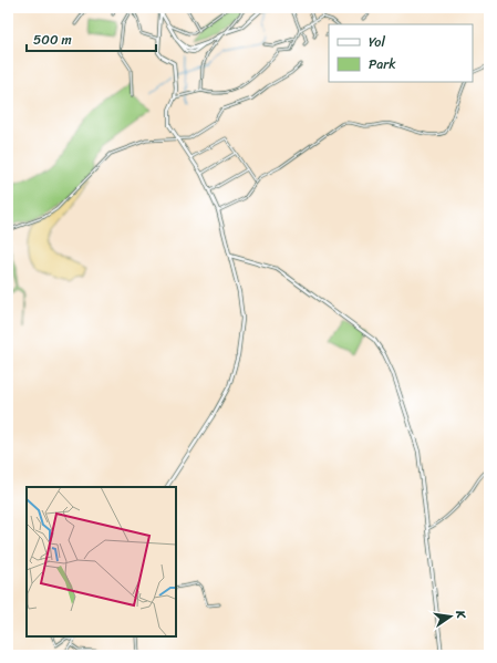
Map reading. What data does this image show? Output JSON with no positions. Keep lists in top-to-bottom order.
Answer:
{
  "legend": ["Yol", "Park"],
  "scale_bar": "500 m",
  "north": "right"
}
